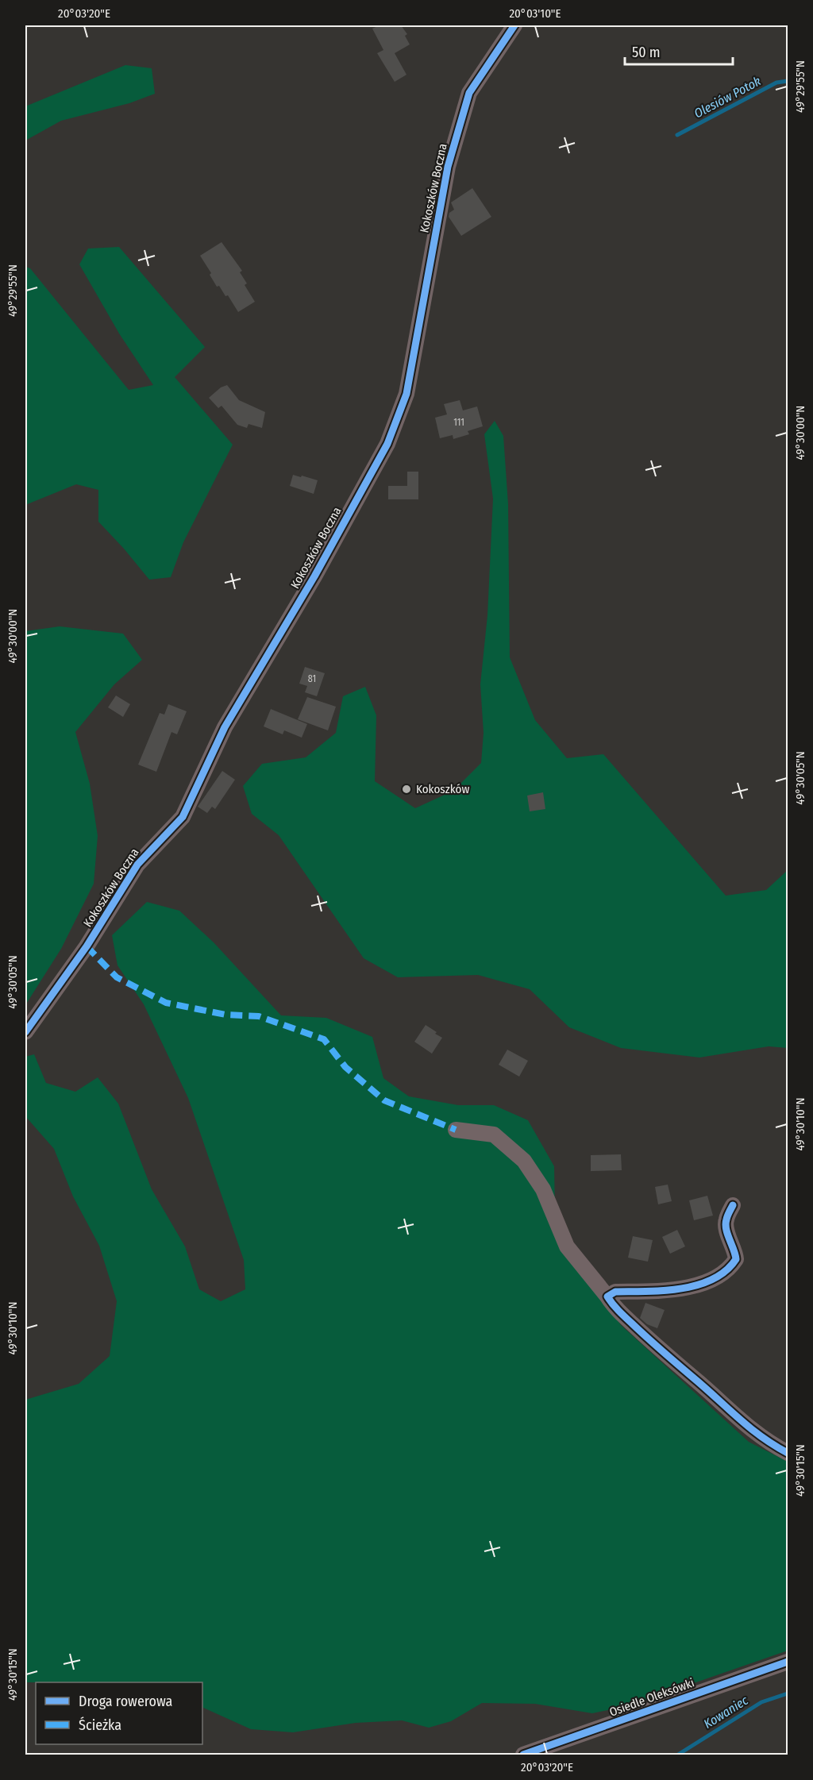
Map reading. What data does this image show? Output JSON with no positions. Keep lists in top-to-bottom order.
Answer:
{
  "streets": {
    "street": ["Kokoszków Boczna", "Osiedle Oleksówki"]
  },
  "water": ["Olesiów Potok", "Kowaniec"],
  "places": ["Kokoszków"],
  "house_numbers": ["111", "81"],
  "legend": ["Droga rowerowa", "Ścieżka"],
  "scale_bar": "50 m",
  "coordinates": [
    "20°03'20\"E",
    "20°03'10\"E",
    "49°29'55\"N",
    "49°30'00\"N",
    "49°30'05\"N",
    "49°30'10\"N",
    "49°30'15\"N"
  ]
}
